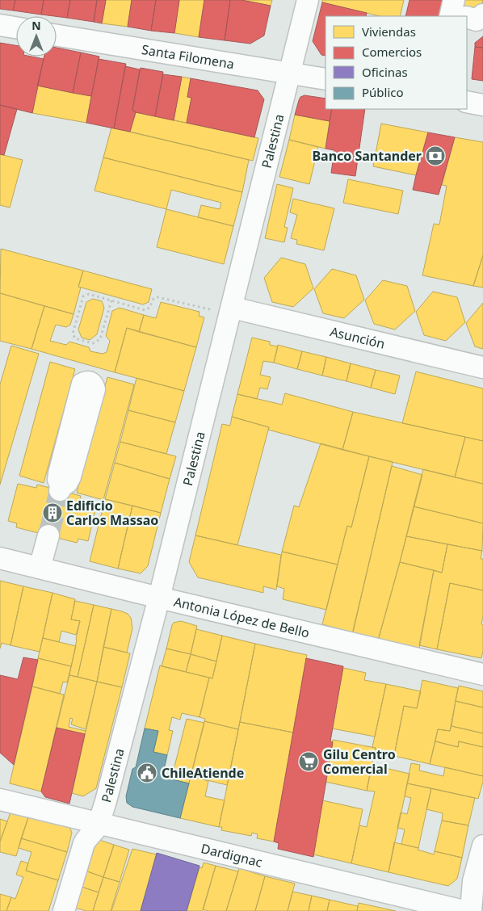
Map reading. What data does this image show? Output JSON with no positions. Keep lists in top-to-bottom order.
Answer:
{
  "streets": {
    "street": [
      "Santa Filomena",
      "Palestina",
      "Asunción",
      "Antonia López de Bello",
      "Dardignac"
    ]
  },
  "crossings": [
    ["Santa Filomena", "Palestina"],
    ["Palestina", "Asunción"],
    ["Palestina", "Antonia López de Bello"],
    ["Palestina", "Dardignac"]
  ],
  "places": {
    "bank": ["Banco Santander"],
    "building": ["Edificio Carlos Massao"],
    "supermarket": ["Gilu Centro Comercial"],
    "public building": ["ChileAtiende"]
  },
  "legend": [
    "Viviendas",
    "Comercios",
    "Oficinas",
    "Público"
  ],
  "north": "top"
}
